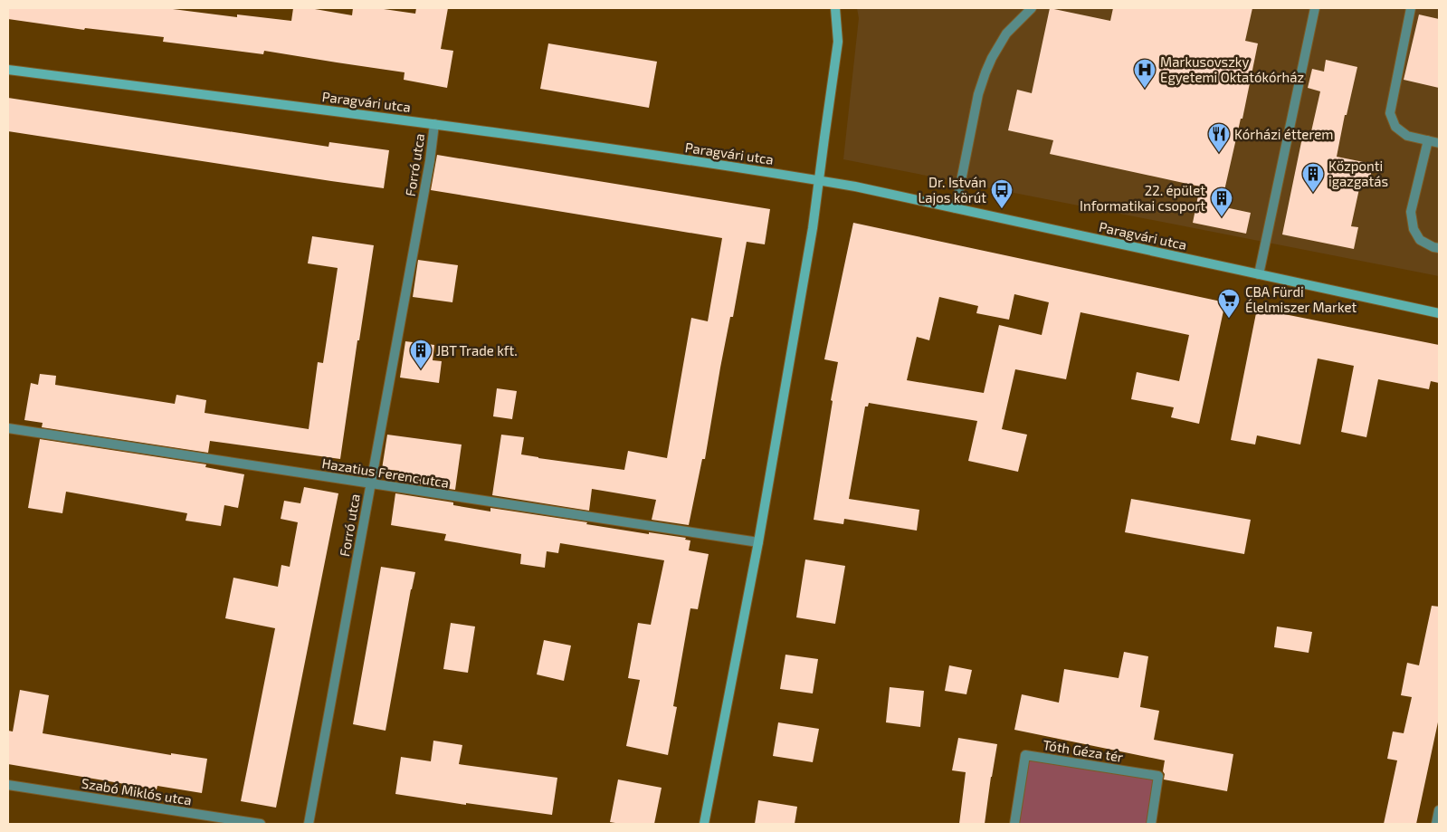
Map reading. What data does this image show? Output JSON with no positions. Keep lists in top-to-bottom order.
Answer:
{
  "streets": {
    "street": [
      "Paragvári utca",
      "Forró utca",
      "Hazatius Ferenc utca",
      "Tóth Géza tér",
      "Szabó Miklós utca"
    ]
  },
  "crossings": [
    ["Paragvári utca", "Forró utca"],
    ["Forró utca", "Hazatius Ferenc utca"]
  ],
  "places": {
    "hospital": ["Markusovszky Egyetemi Oktatókórház"],
    "restaurant": ["Kórházi étterem"],
    "building": ["Központi igazgatás", "22. épület Informatikai csoport", "JBT Trade kft."],
    "bus stop": ["Dr. István Lajos körút"],
    "supermarket": ["CBA Fürdi Élelmiszer Market"]
  }
}
